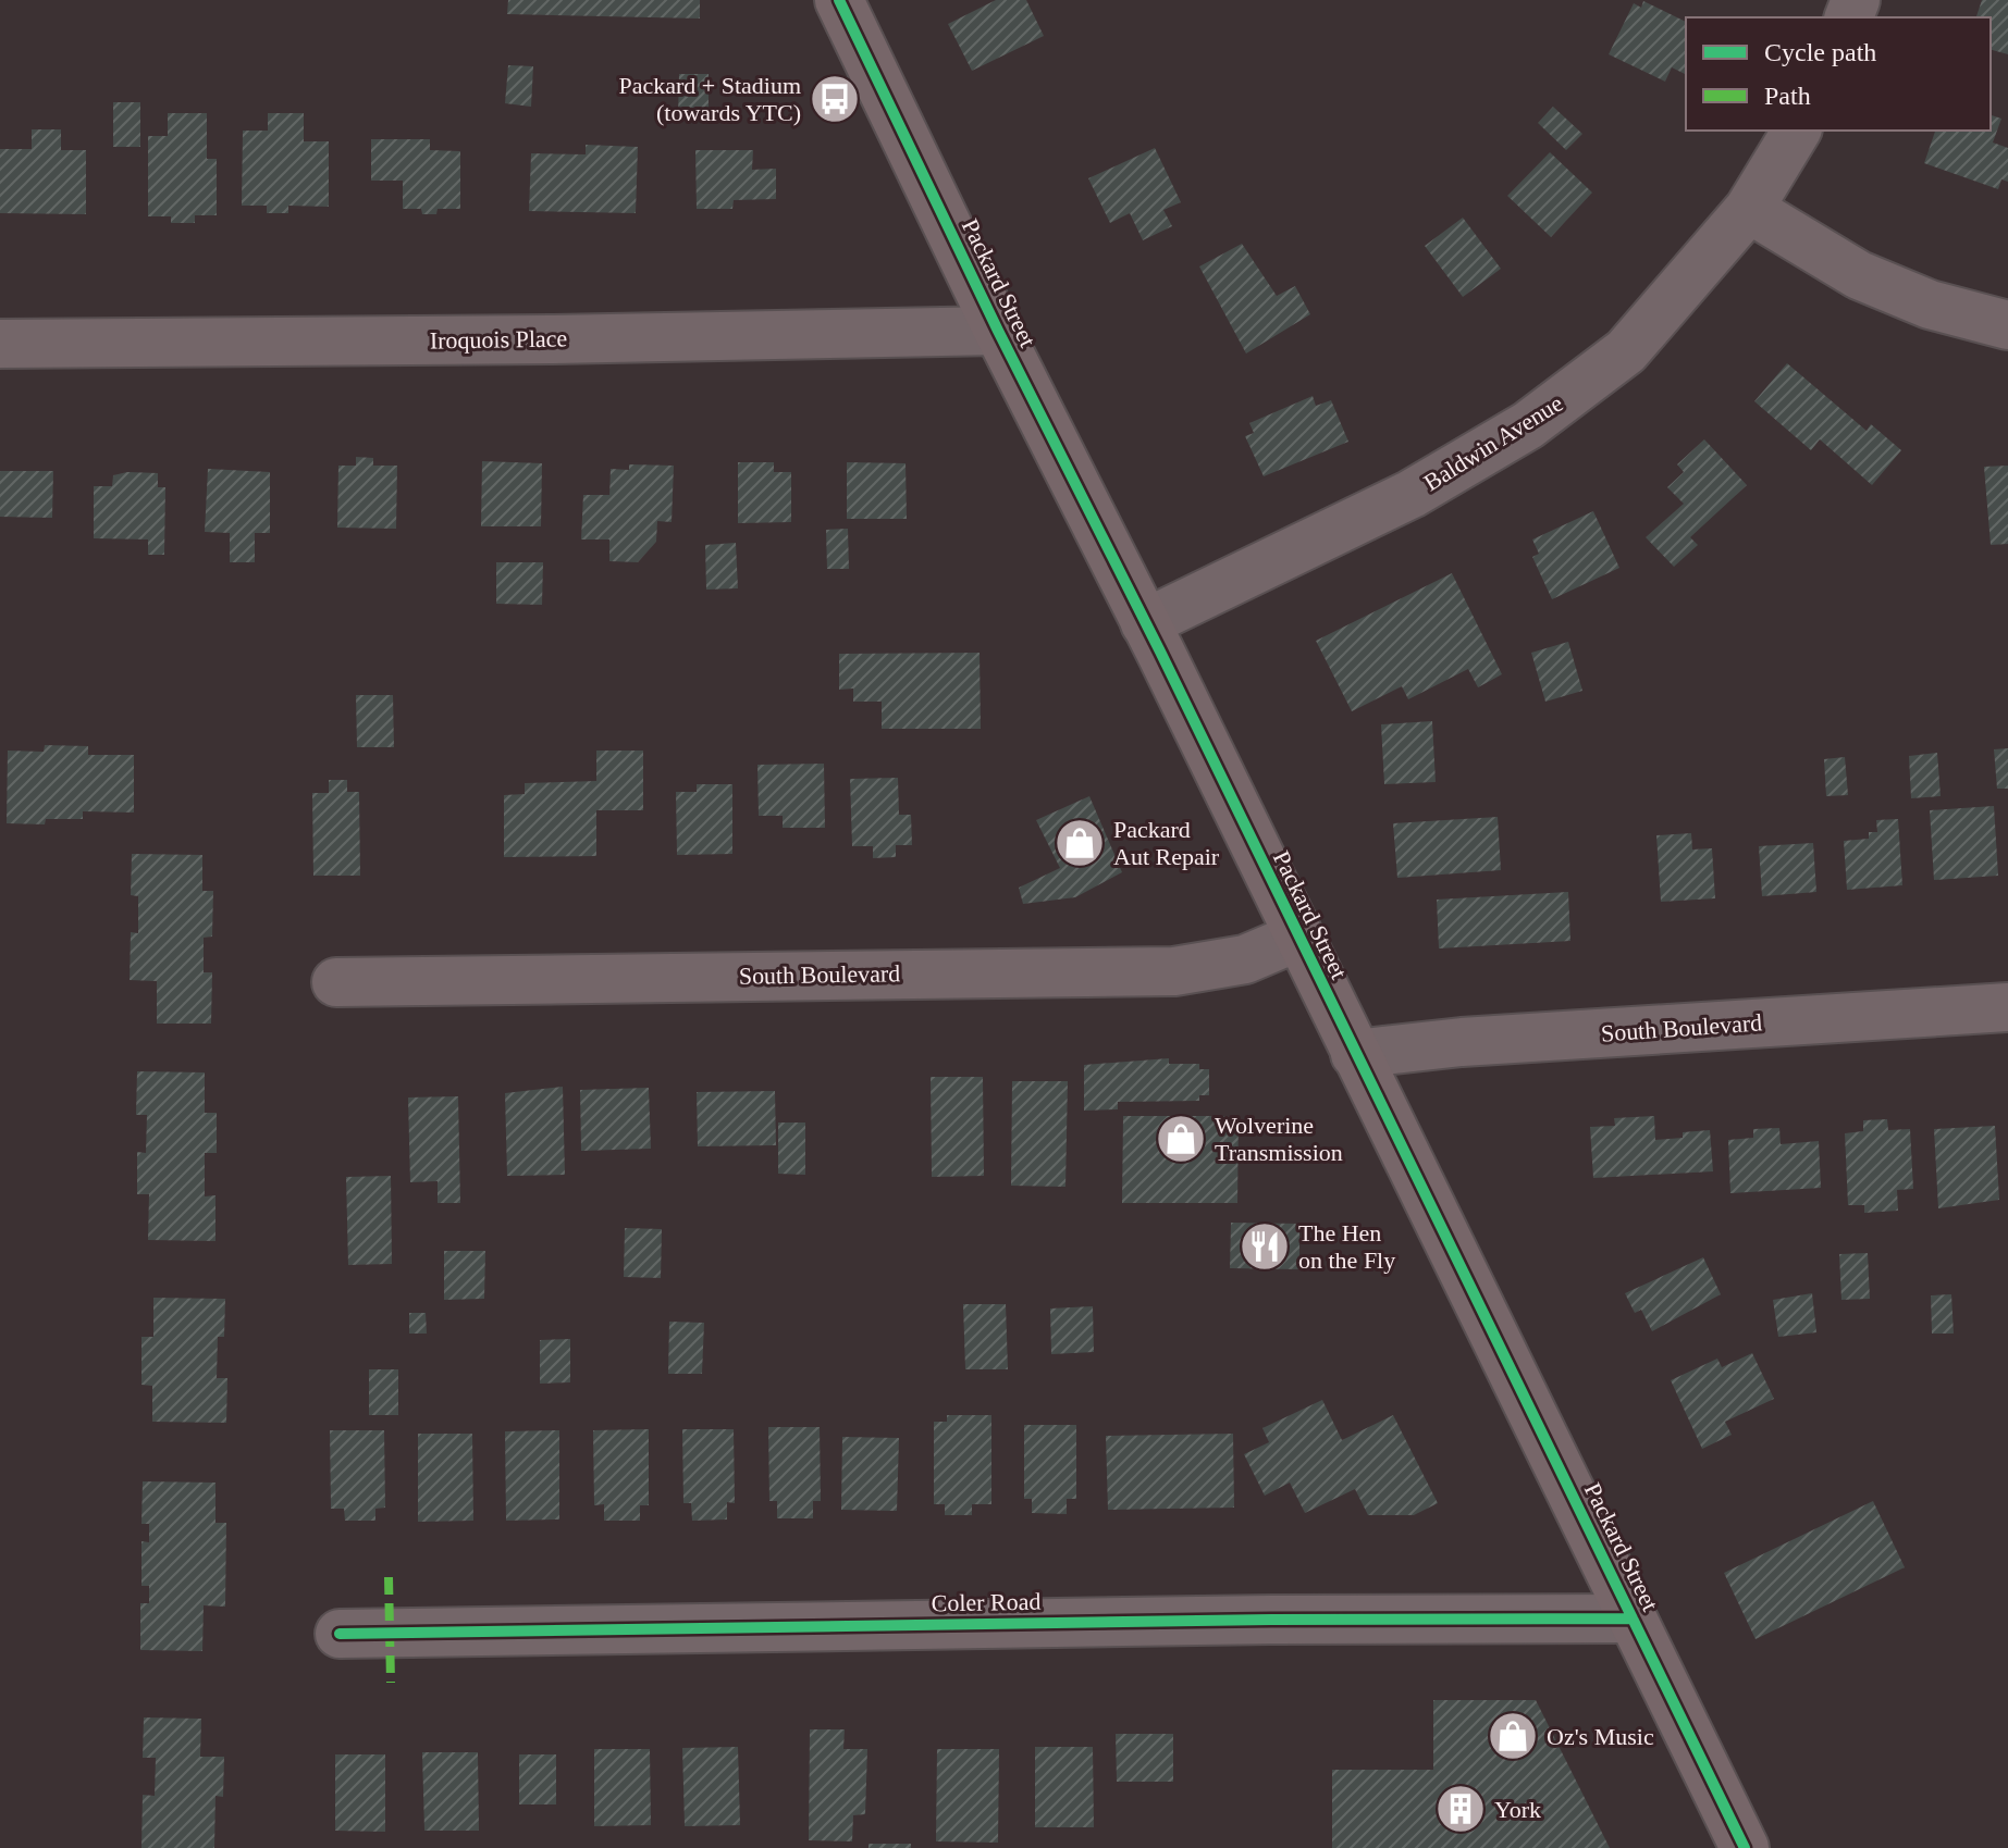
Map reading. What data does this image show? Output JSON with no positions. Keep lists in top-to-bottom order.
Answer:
{
  "streets": {
    "main road": ["Packard Street"],
    "street": [
      "Iroquois Place",
      "Baldwin Avenue",
      "South Boulevard",
      "Coler Road"
    ]
  },
  "crossings": [
    ["Packard Street", "Iroquois Place"],
    ["Packard Street", "Baldwin Avenue"],
    ["Packard Street", "South Boulevard"],
    ["Packard Street", "Coler Road"]
  ],
  "places": {
    "bus stop": ["Packard + Stadium (towards YTC)"],
    "shop": ["Packard Aut Repair", "Wolverine Transmission", "Oz's Music"],
    "restaurant": ["The Hen on the Fly"],
    "building": ["York"]
  },
  "legend": ["Cycle path", "Path"]
}
